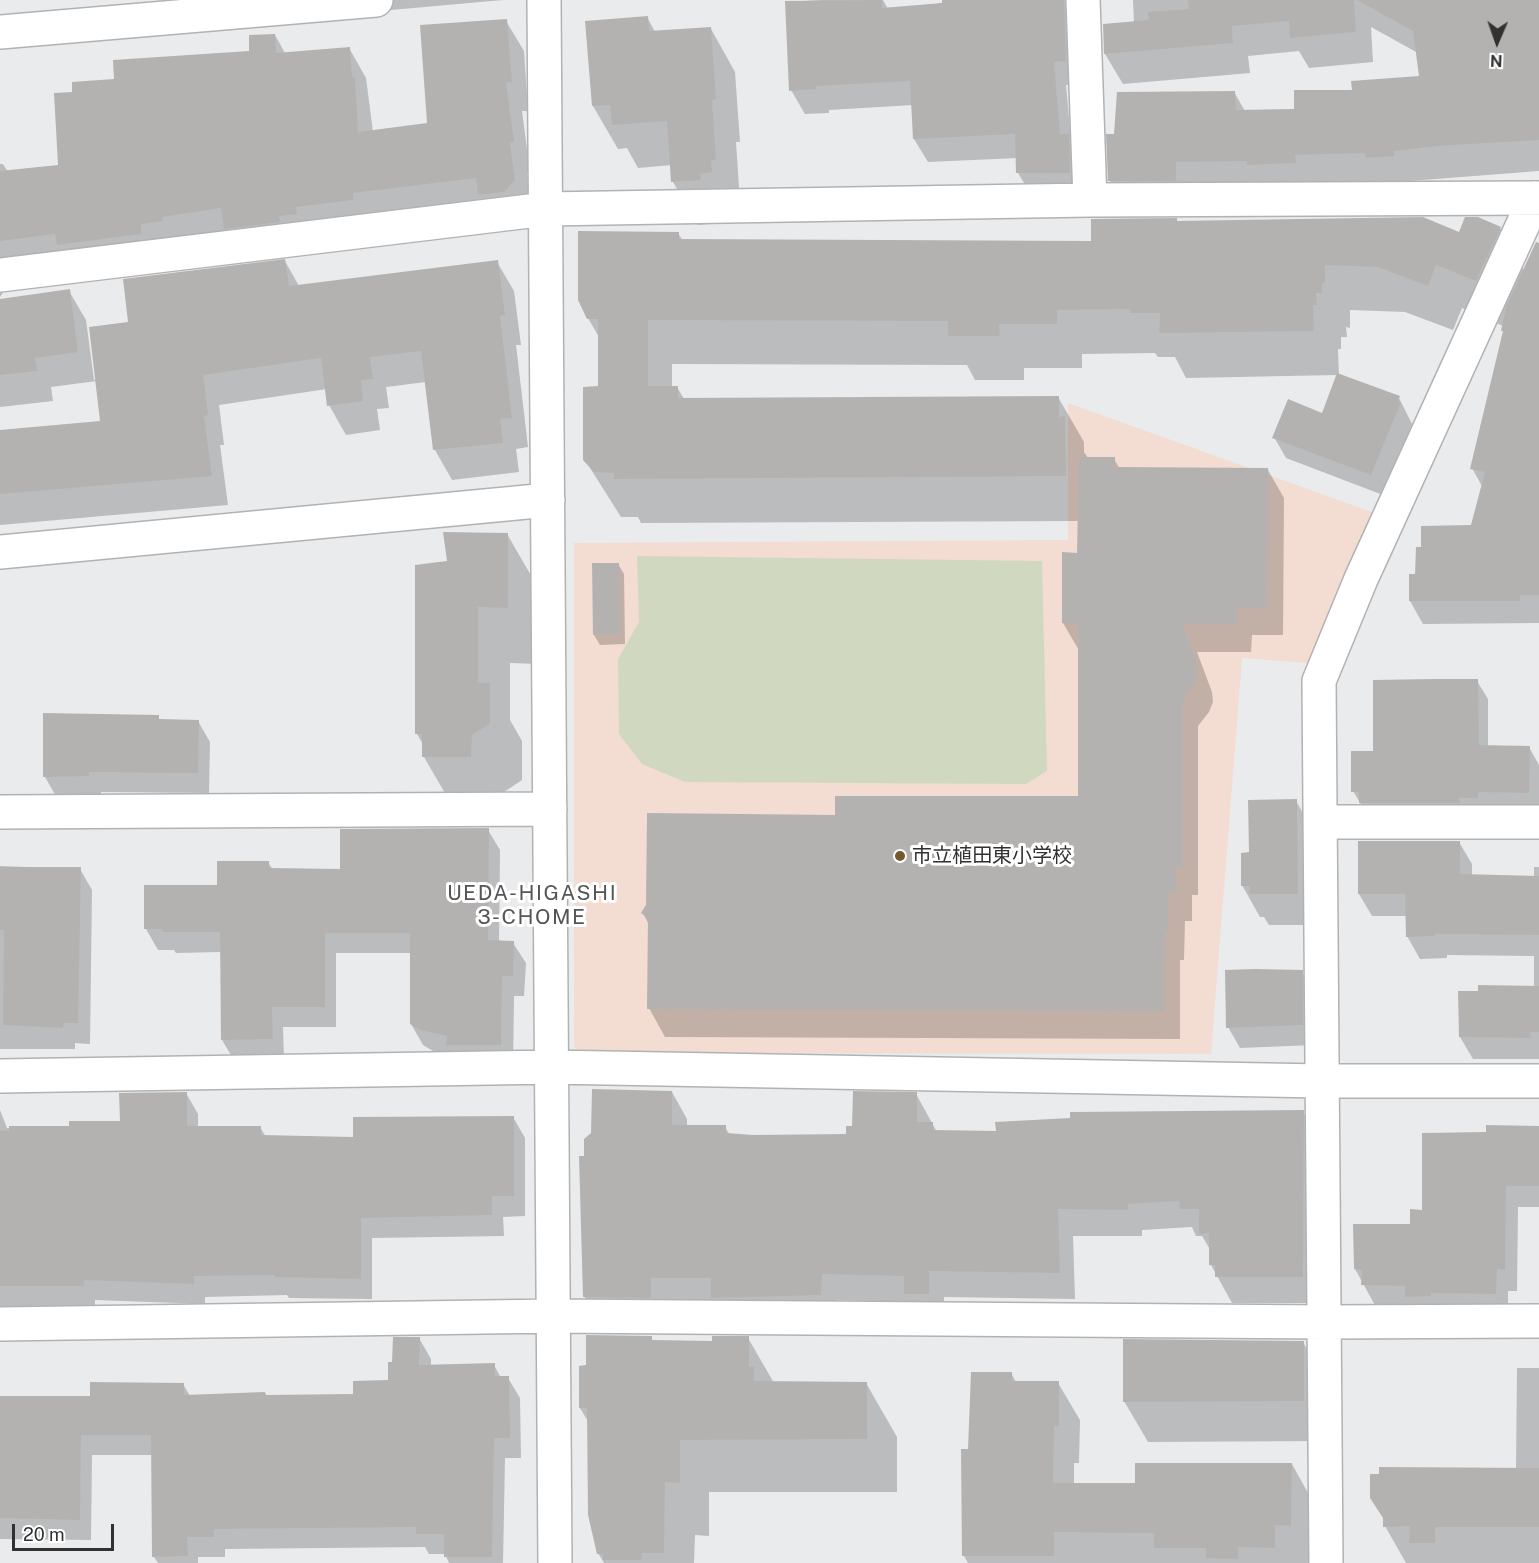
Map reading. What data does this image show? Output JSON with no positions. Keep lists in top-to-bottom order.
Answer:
{
  "districts": ["UEDA-HIGASHI 3-CHOME"],
  "places": ["市立植田東小学校"],
  "scale_bar": "20 m",
  "north": "bottom"
}
